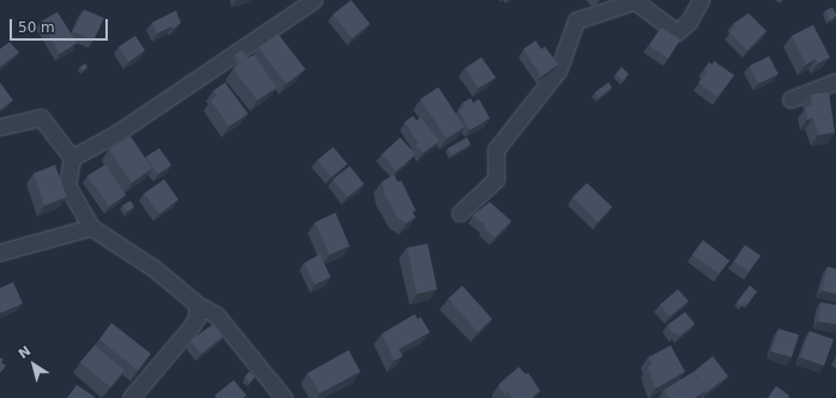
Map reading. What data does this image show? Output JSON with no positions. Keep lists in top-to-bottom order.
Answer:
{
  "scale_bar": "50 m",
  "north": "top left"
}
